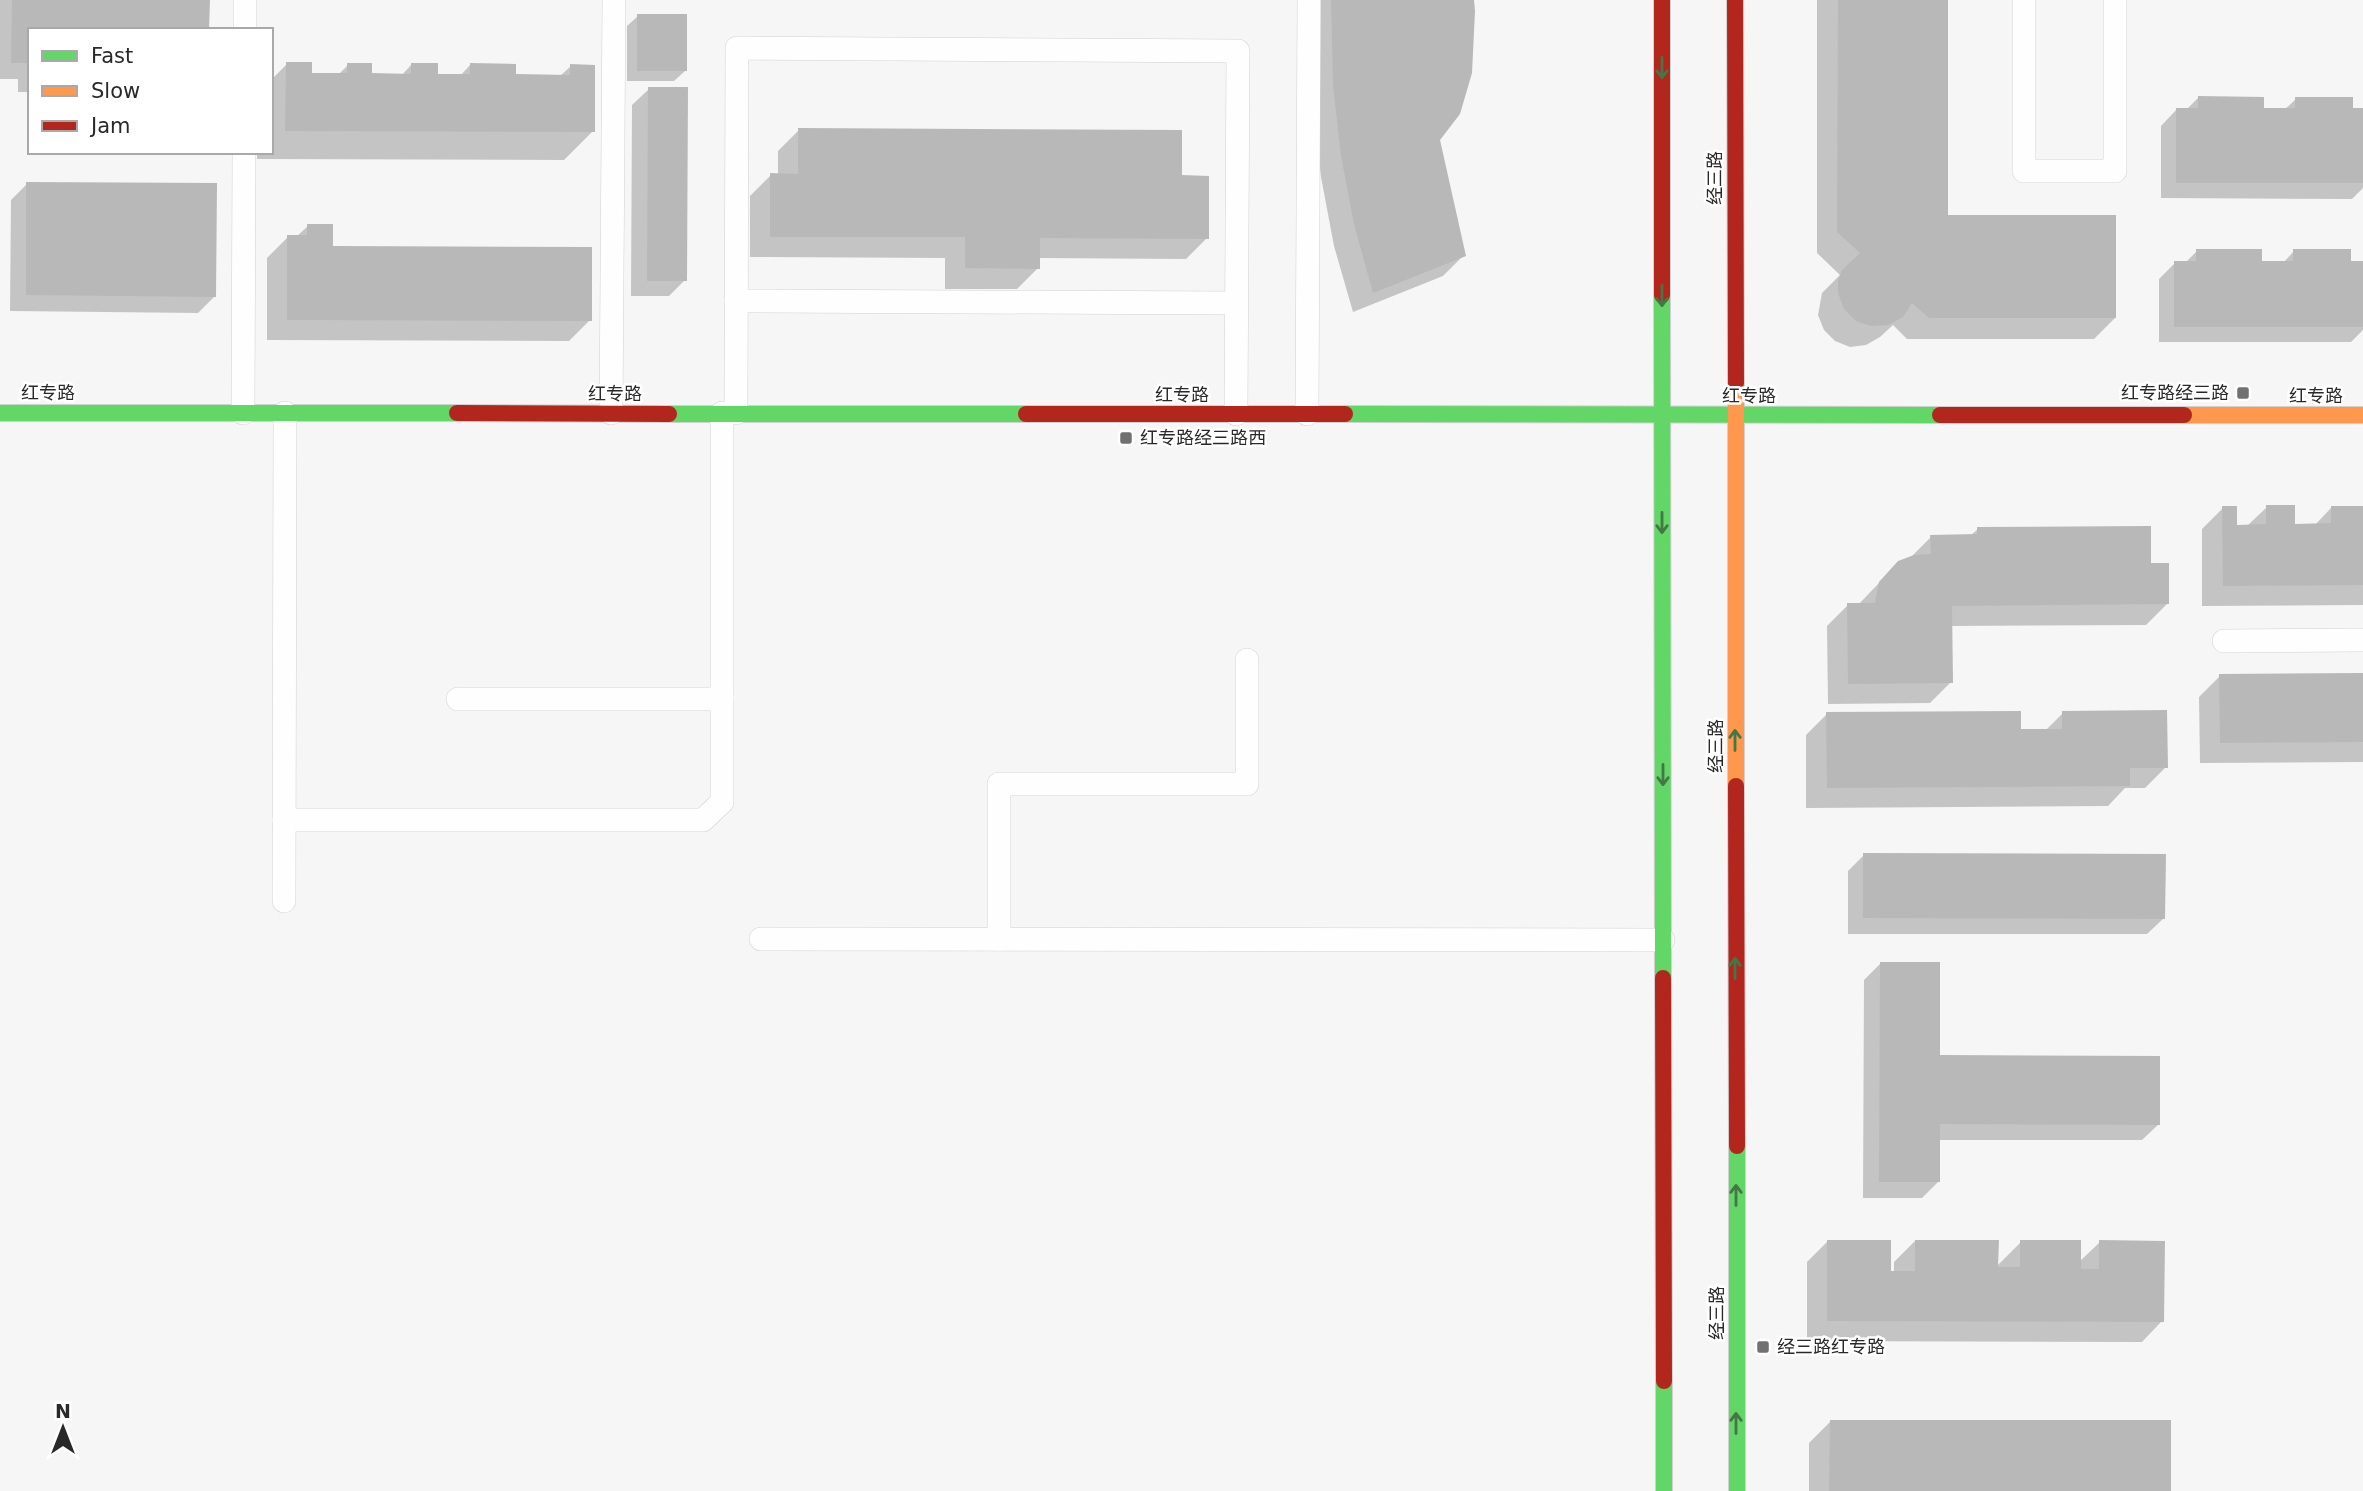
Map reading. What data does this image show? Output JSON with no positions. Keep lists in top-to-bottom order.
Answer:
{
  "streets": {
    "main road": ["经三路", "红专路"]
  },
  "crossings": [
    ["经三路", "红专路"]
  ],
  "places": {
    "transit": ["红专路经三路", "红专路经三路西", "经三路红专路"]
  },
  "legend": ["Fast", "Slow", "Jam"],
  "north": "top"
}
